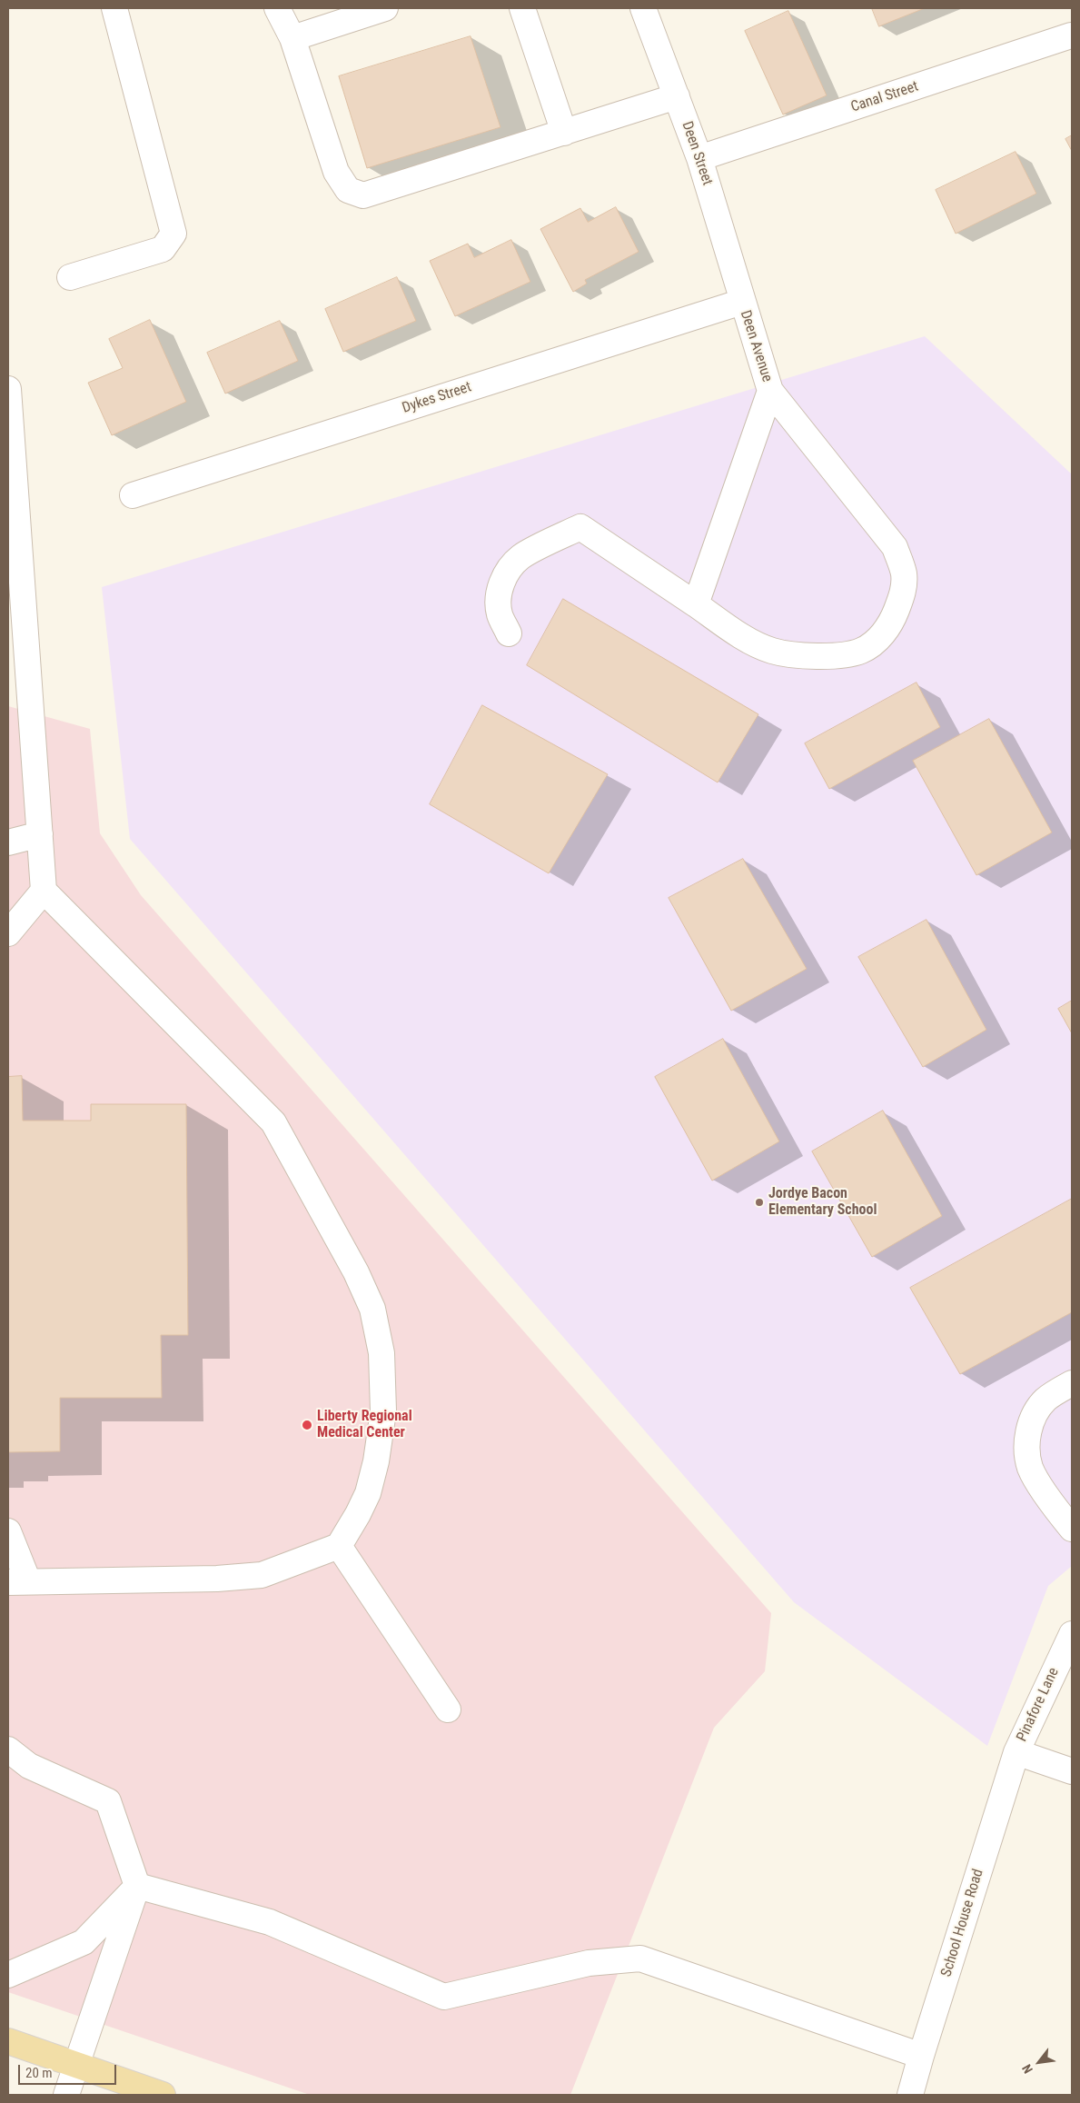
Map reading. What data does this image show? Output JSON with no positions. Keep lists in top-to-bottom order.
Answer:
{
  "streets": {
    "street": [
      "Canal Street",
      "Deen Street",
      "Deen Avenue",
      "Dykes Street",
      "Pinafore Lane",
      "School House Road"
    ]
  },
  "crossings": [
    ["Canal Street", "Deen Street"],
    ["Deen Street", "Deen Avenue"],
    ["Deen Street", "Dykes Street"],
    ["Deen Avenue", "Dykes Street"],
    ["Pinafore Lane", "School House Road"]
  ],
  "places": ["Jordye Bacon Elementary School", "Liberty Regional Medical Center"],
  "scale_bar": "20 m",
  "north": "bottom left"
}
